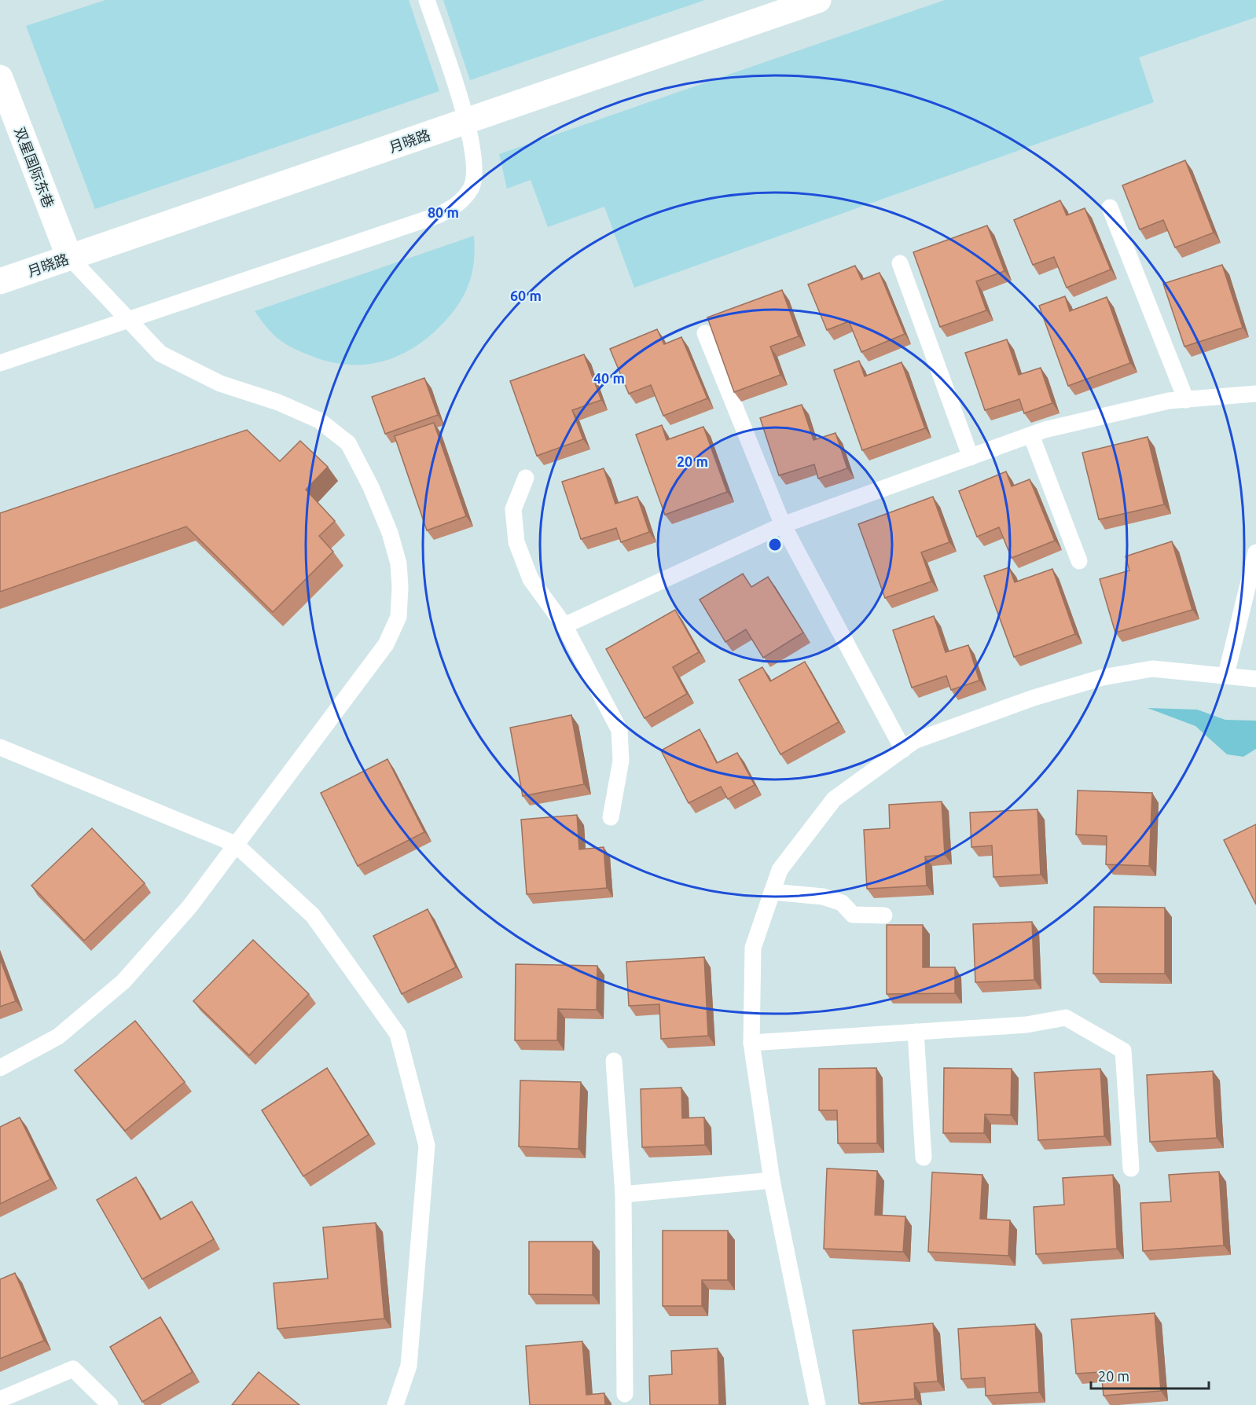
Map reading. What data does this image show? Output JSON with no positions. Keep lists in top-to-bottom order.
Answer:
{
  "streets": {
    "street": ["月晓路", "双星国际东巷"]
  },
  "crossings": [
    ["月晓路", "双星国际东巷"]
  ],
  "scale_bar": "20 m",
  "rings": [
    "80 m",
    "60 m",
    "40 m",
    "20 m"
  ]
}
